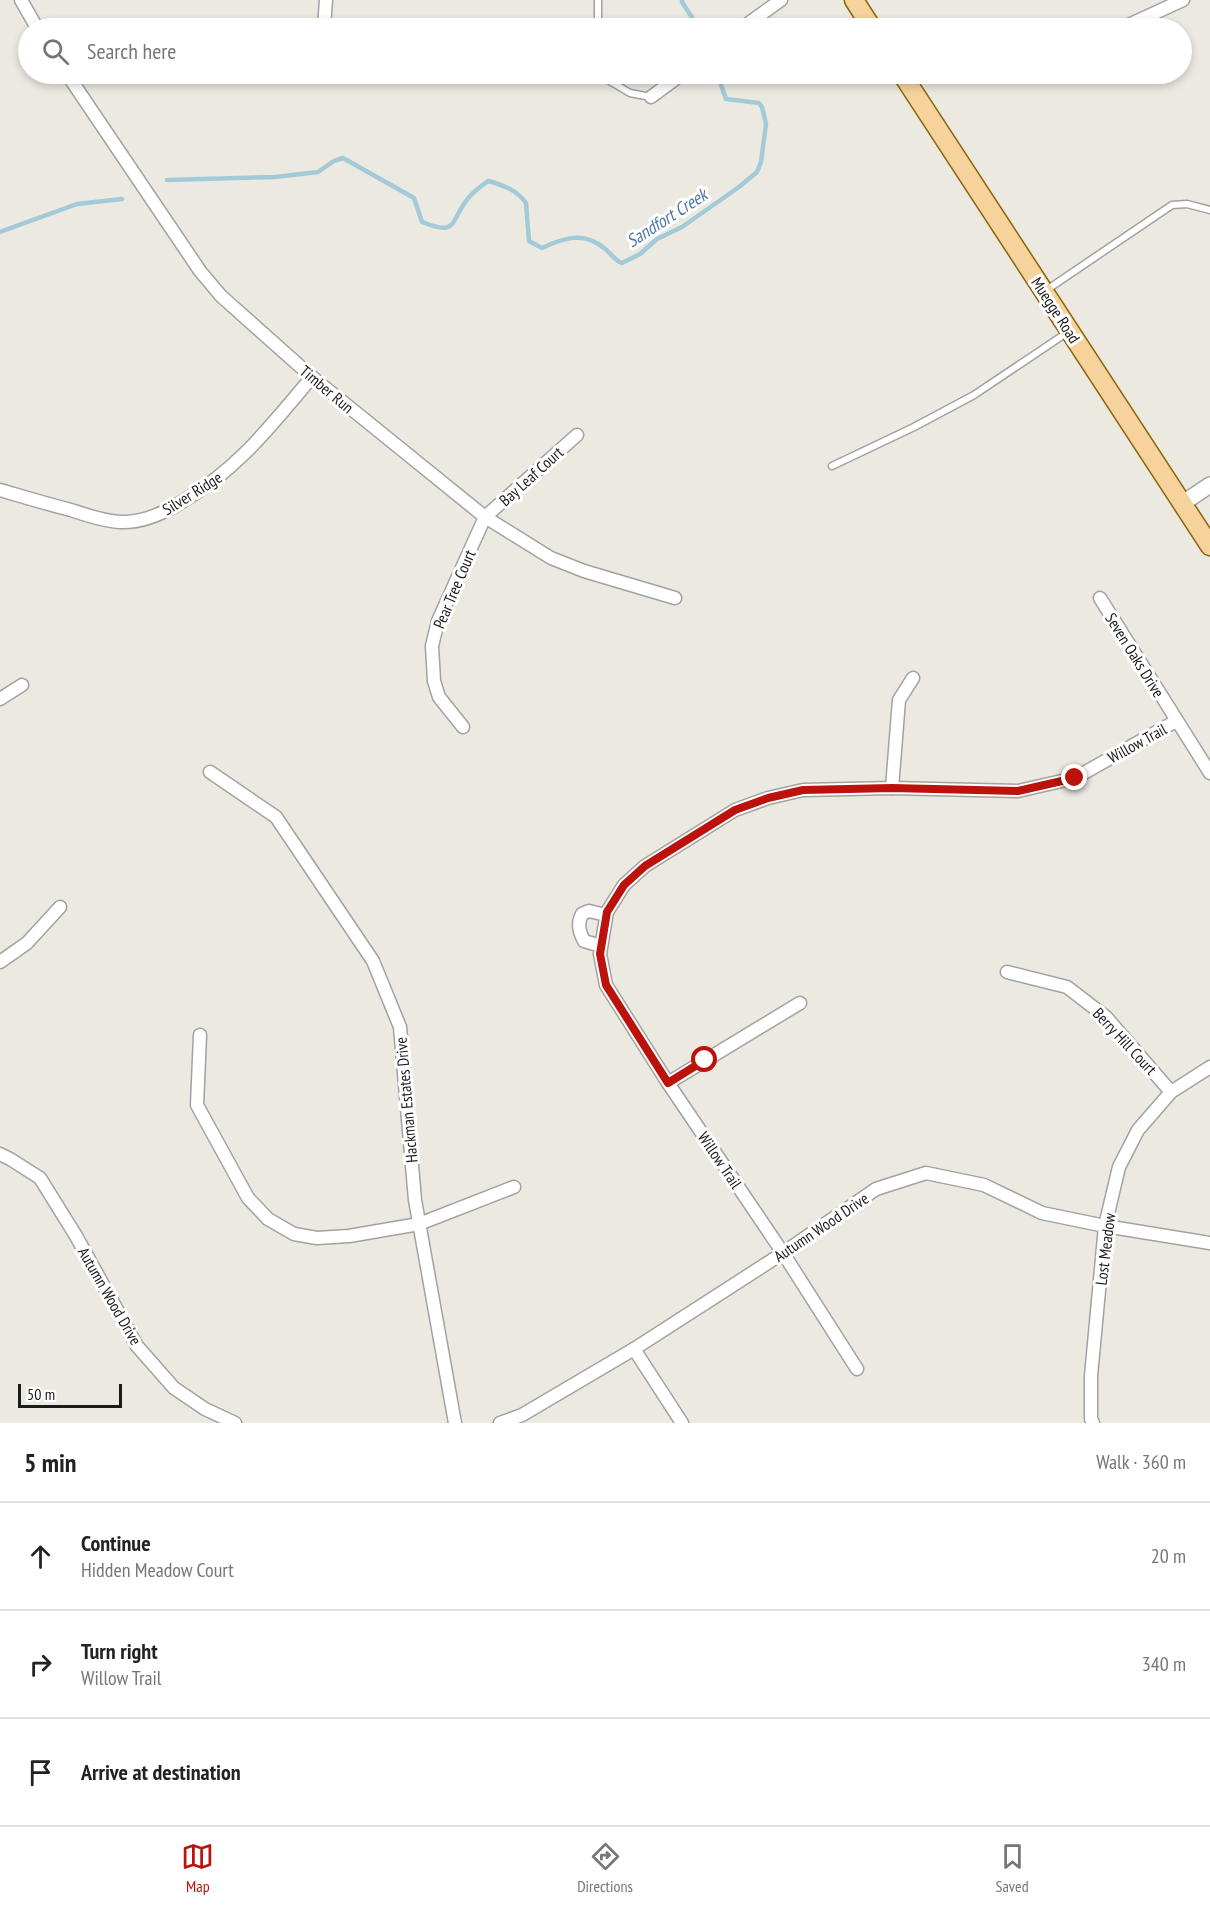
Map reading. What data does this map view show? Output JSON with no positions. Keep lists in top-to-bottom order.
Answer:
{
  "streets": {
    "main road": ["Muegge Road"],
    "street": [
      "Timber Run",
      "Bay Leaf Court",
      "Silver Ridge",
      "Pear Tree Court",
      "Seven Oaks Drive",
      "Willow Trail",
      "Berry Hill Court",
      "Hackman Estates Drive",
      "Autumn Wood Drive",
      "Lost Meadow"
    ]
  },
  "crossings": [
    ["Timber Run", "Bay Leaf Court"],
    ["Timber Run", "Silver Ridge"],
    ["Timber Run", "Pear Tree Court"],
    ["Bay Leaf Court", "Pear Tree Court"],
    ["Seven Oaks Drive", "Willow Trail"],
    ["Willow Trail", "Autumn Wood Drive"],
    ["Berry Hill Court", "Lost Meadow"],
    ["Autumn Wood Drive", "Lost Meadow"]
  ],
  "water": ["Sandfort Creek"],
  "scale_bar": "50 m",
  "page": {
    "search": "Search here",
    "scale": "50 m",
    "heading": ["5 min", "Walk · 360 m"],
    "list": [
      ["Continue", "Hidden Meadow Court", "20 m"],
      ["Turn right", "Willow Trail", "340 m"],
      "Arrive at destination"
    ],
    "nav": ["Map", "Directions", "Saved"]
  }
}
